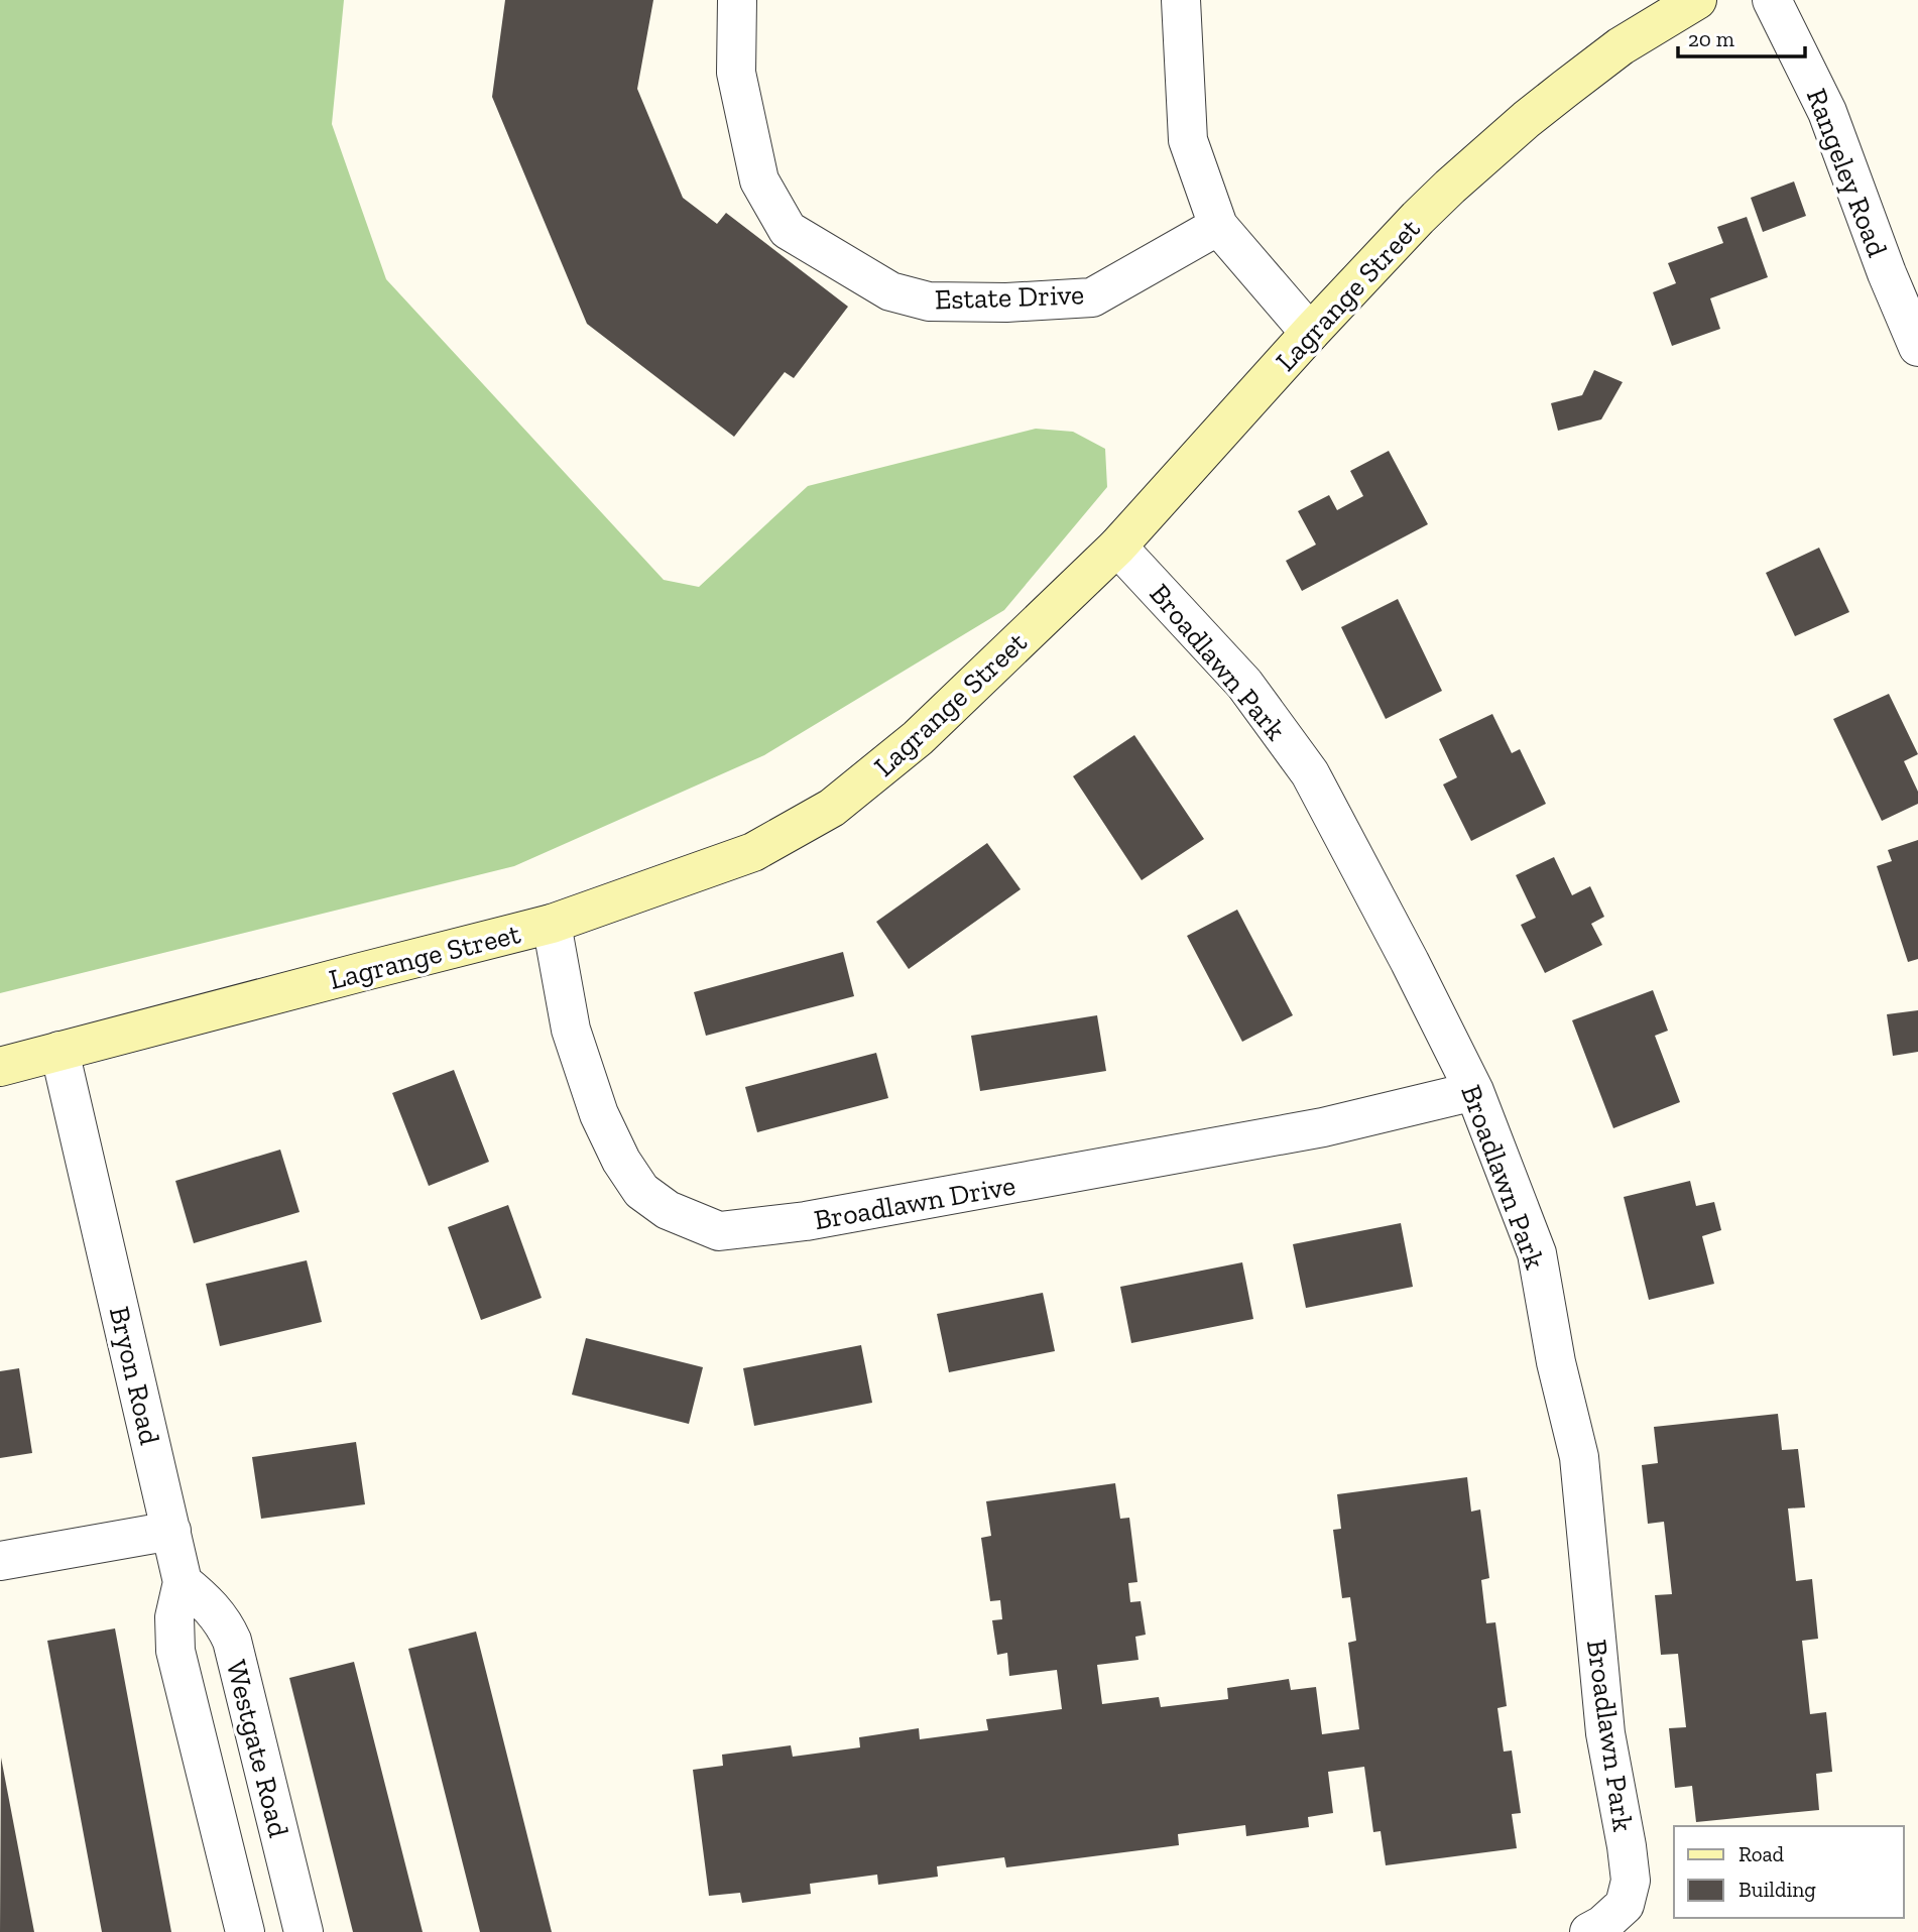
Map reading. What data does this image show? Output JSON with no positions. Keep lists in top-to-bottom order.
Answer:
{
  "streets": {
    "main road": ["Lagrange Street"],
    "street": [
      "Rangeley Road",
      "Estate Drive",
      "Broadlawn Park",
      "Broadlawn Drive",
      "Bryon Road",
      "Westgate Road"
    ]
  },
  "crossings": [
    ["Lagrange Street", "Broadlawn Park"],
    ["Lagrange Street", "Broadlawn Drive"],
    ["Lagrange Street", "Bryon Road"],
    ["Broadlawn Park", "Broadlawn Drive"],
    ["Bryon Road", "Westgate Road"]
  ],
  "legend": ["Road", "Building"],
  "scale_bar": "20 m"
}
